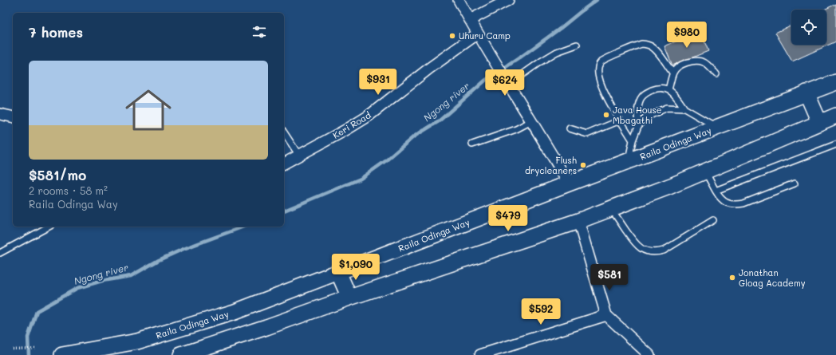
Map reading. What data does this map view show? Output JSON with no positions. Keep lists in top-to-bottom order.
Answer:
{
  "streets": {
    "main road": ["Raila Odinga Way"],
    "street": ["Keri Road"]
  },
  "water": ["Ngong river"],
  "places": [
    "Uhuru Camp",
    "Java House Mbagathi",
    "Flush drycleaners",
    "Jonathan Gloag Academy"
  ],
  "page": {
    "heading": "7 homes",
    "price": [
      "$980",
      "$931",
      "$624",
      "$479",
      "$1,090",
      "$581",
      "$592"
    ],
    "list": [
      {
        "name": "$581/mo",
        "note": "2 rooms · 58 m² · Raila Odinga Way"
      }
    ]
  }
}
